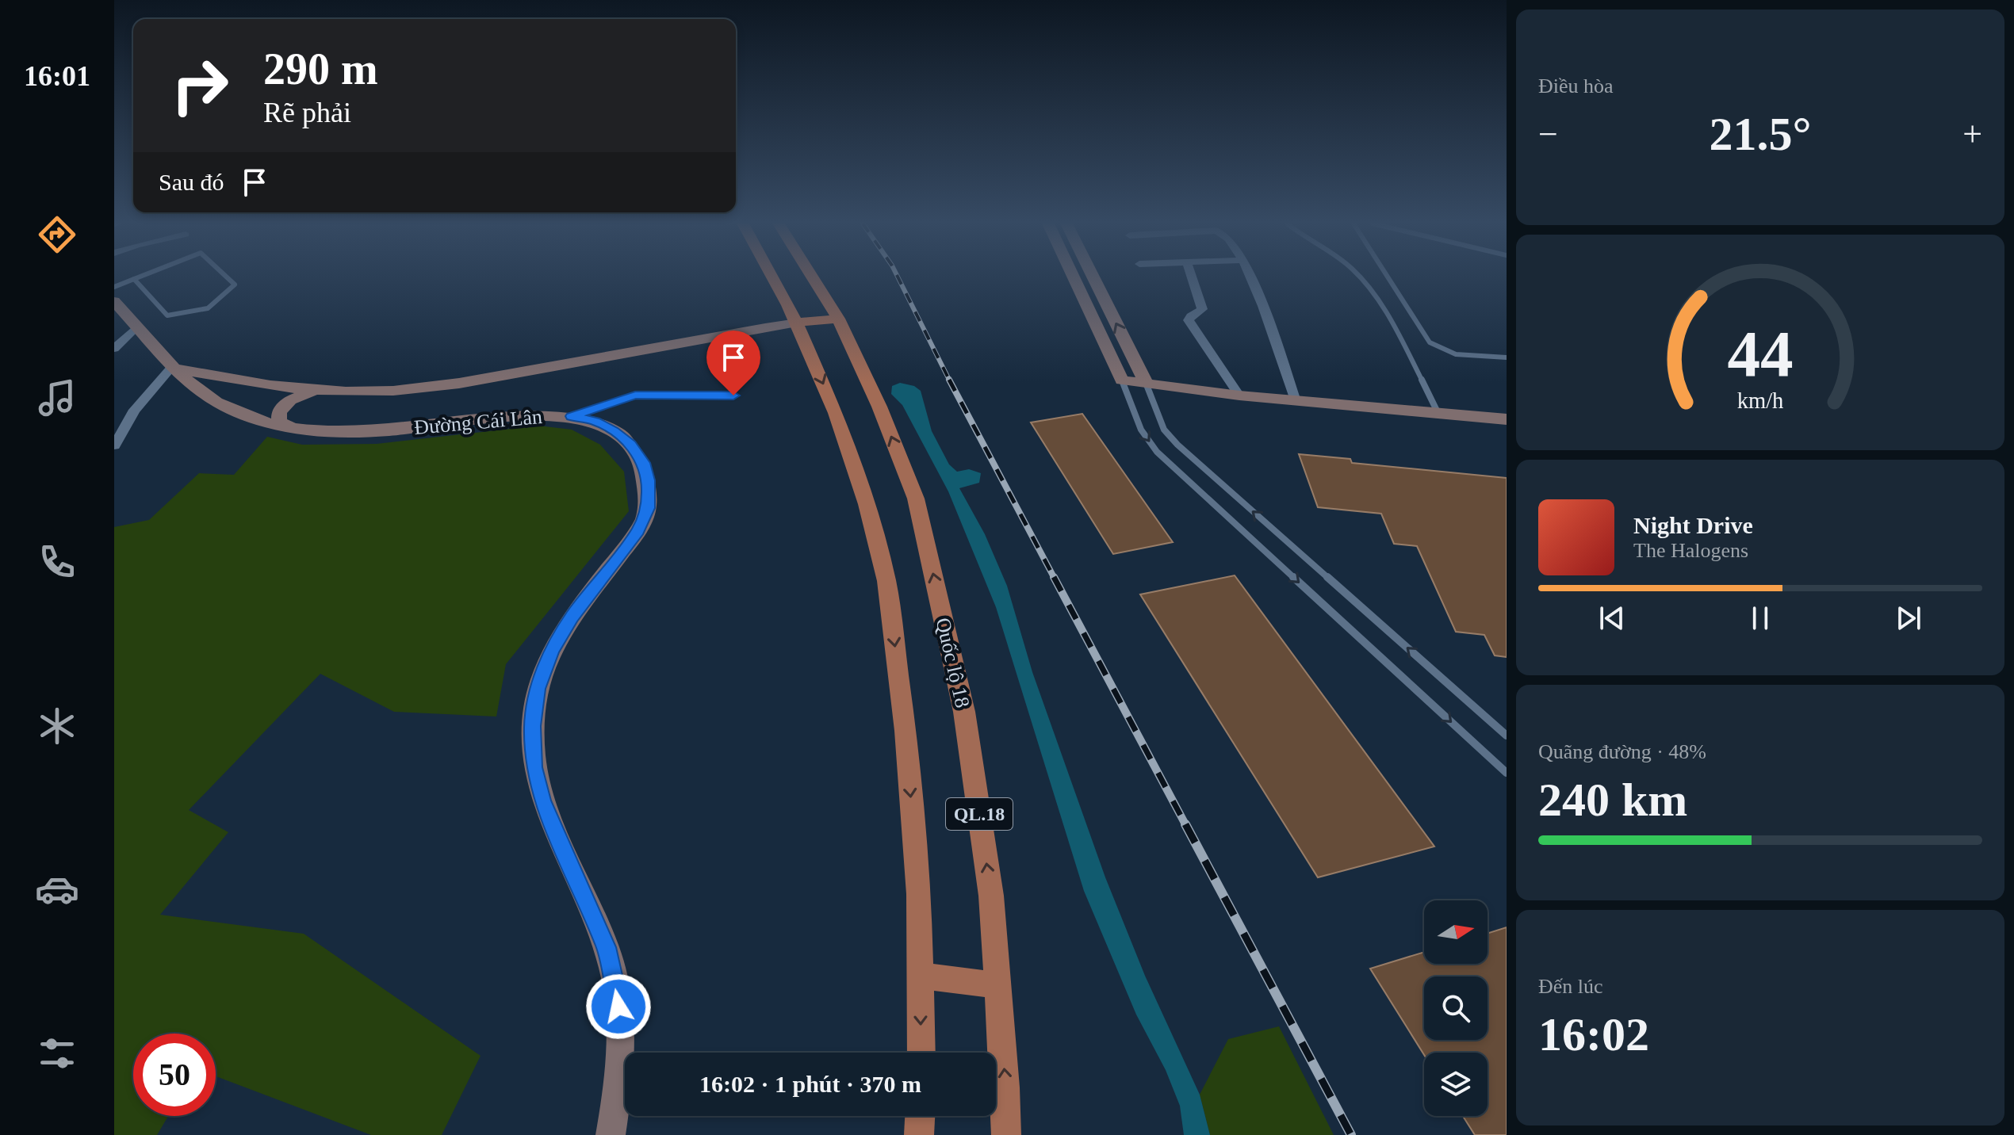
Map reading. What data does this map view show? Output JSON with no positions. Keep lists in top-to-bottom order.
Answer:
{
  "streets": {
    "main road": ["Đường Cái Lân", "Quốc lộ 18", "QL.18"]
  },
  "north": "right",
  "page": {
    "tabs": "16:01",
    "tile": [
      "Điều hòa",
      ["Quãng đường · 48%", "240 km"],
      ["Đến lúc", "16:02"]
    ],
    "turn": ["290 m", "Rẽ phải"],
    "heat": ["−", "21.5°", "+"],
    "then": "Sau đó",
    "song": ["Night Drive", "The Halogens"],
    "limit": "50",
    "trip": "16:02 · 1 phút · 370 m",
    "gauge": ["44", "km/h"]
  }
}
